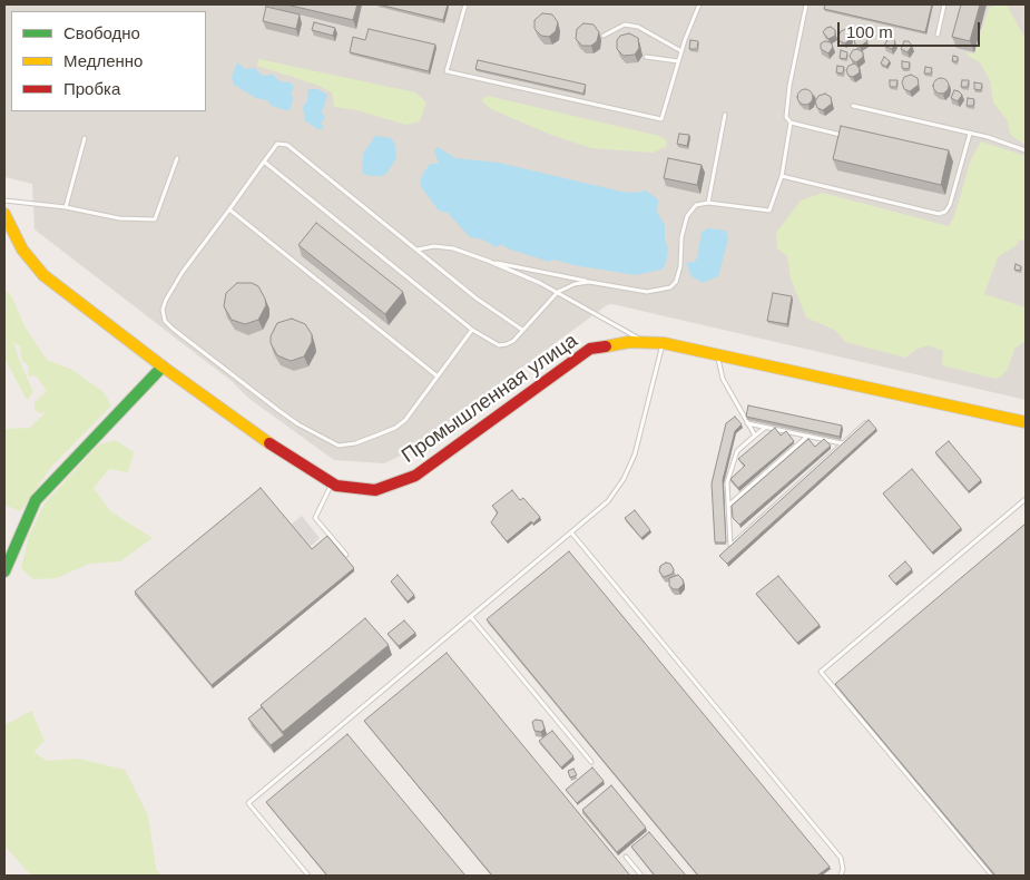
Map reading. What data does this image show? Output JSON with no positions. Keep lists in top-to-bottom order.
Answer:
{
  "streets": {
    "street": ["Промышленная улица"]
  },
  "legend": ["Свободно", "Медленно", "Пробка"],
  "scale_bar": "100 m"
}
